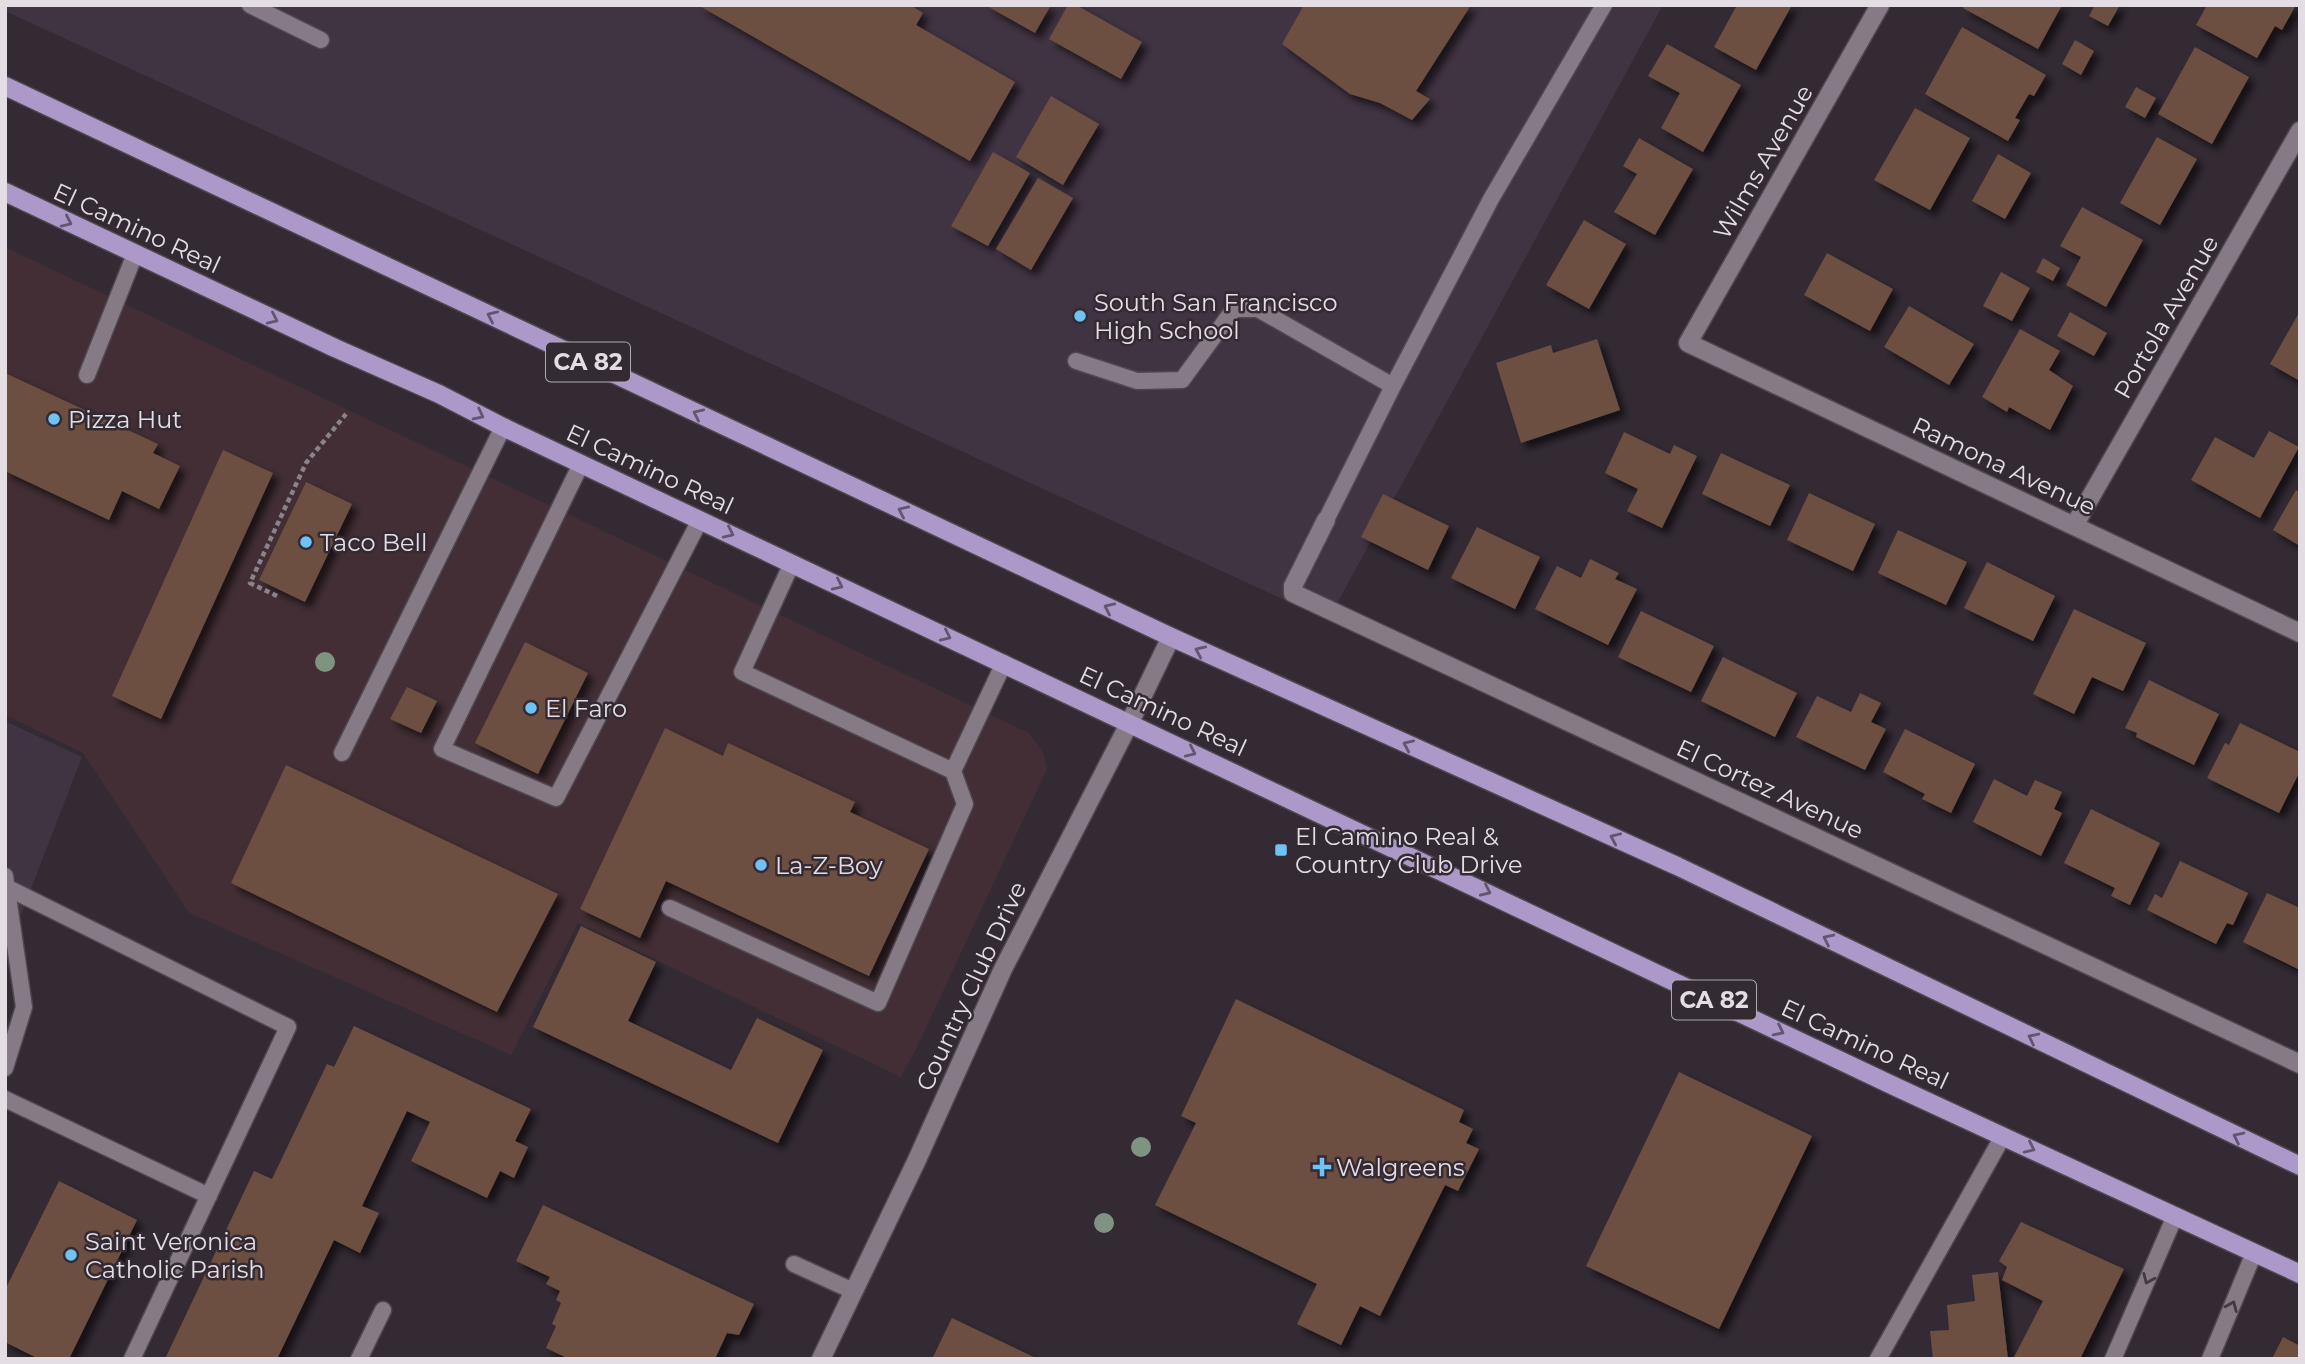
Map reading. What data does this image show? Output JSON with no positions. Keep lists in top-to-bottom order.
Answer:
{
  "streets": {
    "main road": ["El Camino Real", "CA 82"],
    "street": [
      "Wilms Avenue",
      "Portola Avenue",
      "Ramona Avenue",
      "El Cortez Avenue",
      "Country Club Drive"
    ]
  },
  "crossings": [
    ["Wilms Avenue", "Ramona Avenue"],
    ["El Camino Real", "Country Club Drive"],
    ["Portola Avenue", "Ramona Avenue"],
    ["CA 82", "Country Club Drive"]
  ],
  "places": {
    "other": [
      "South San Francisco High School",
      "Pizza Hut",
      "Taco Bell",
      "El Faro",
      "La-Z-Boy",
      "Saint Veronica Catholic Parish"
    ],
    "transit": ["El Camino Real & Country Club Drive"],
    "health": ["Walgreens"]
  }
}
